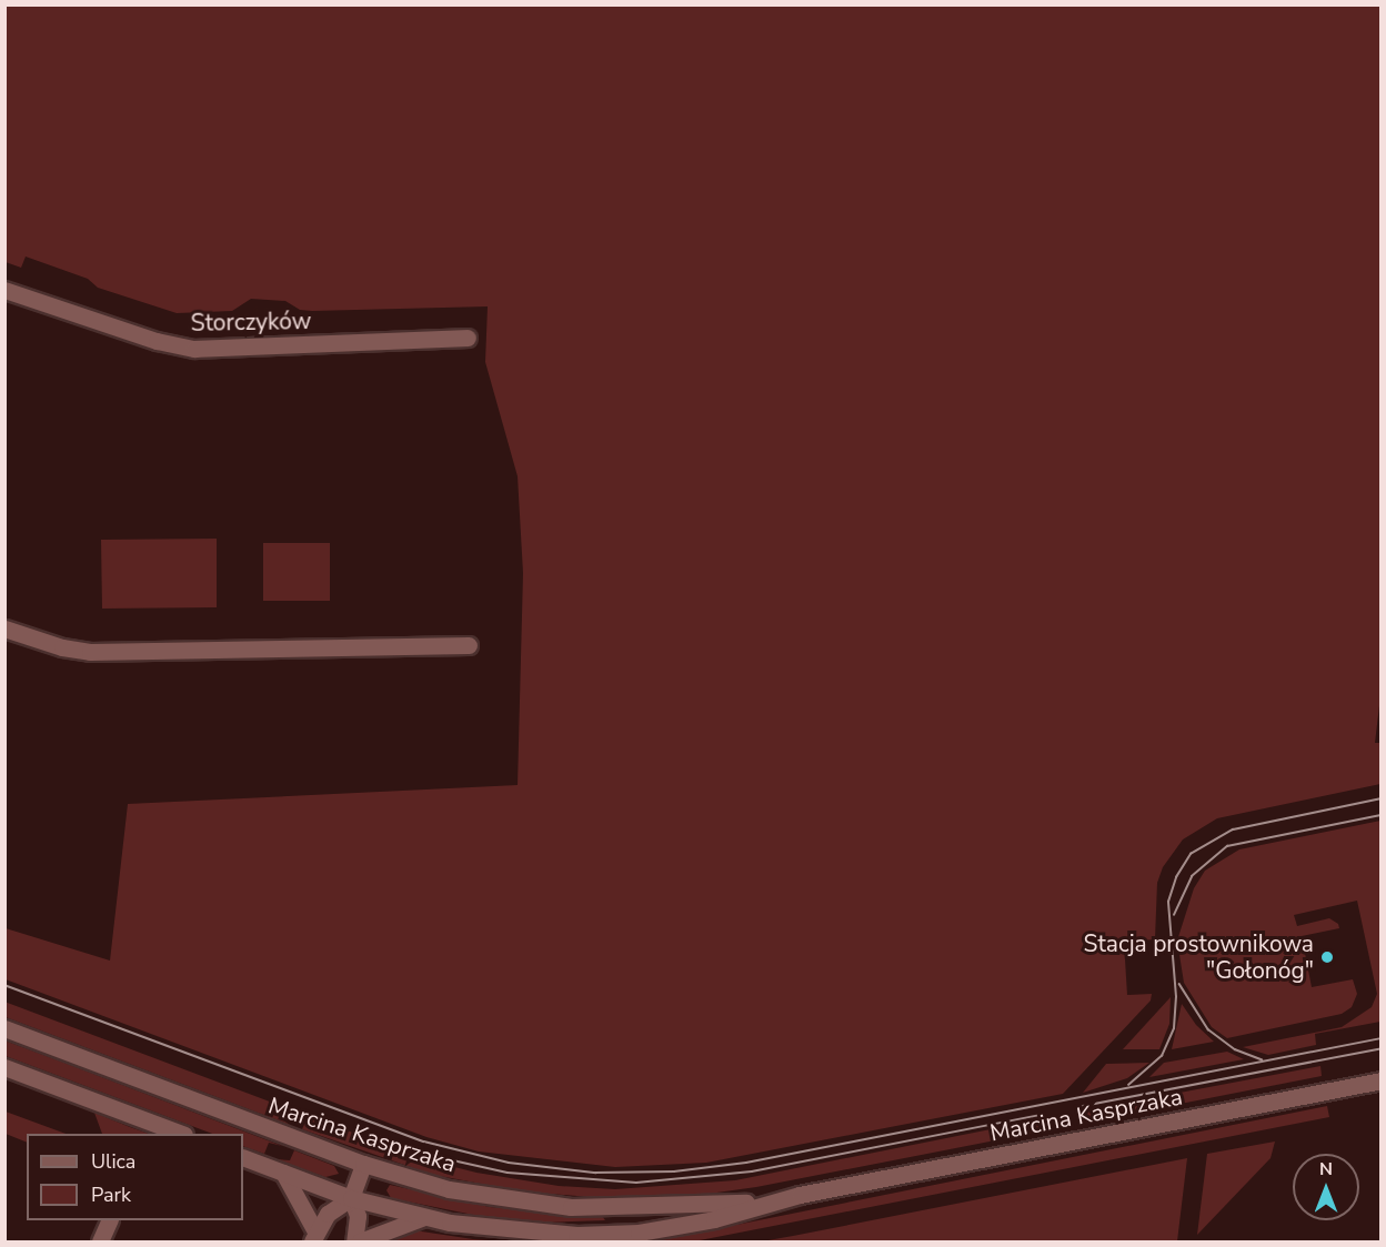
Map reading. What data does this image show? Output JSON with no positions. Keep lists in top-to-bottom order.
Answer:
{
  "streets": {
    "street": ["Storczyków", "Marcina Kasprzaka"]
  },
  "places": ["Stacja prostownikowa \"Gołonóg\""],
  "legend": ["Ulica", "Park"],
  "north": "top"
}
